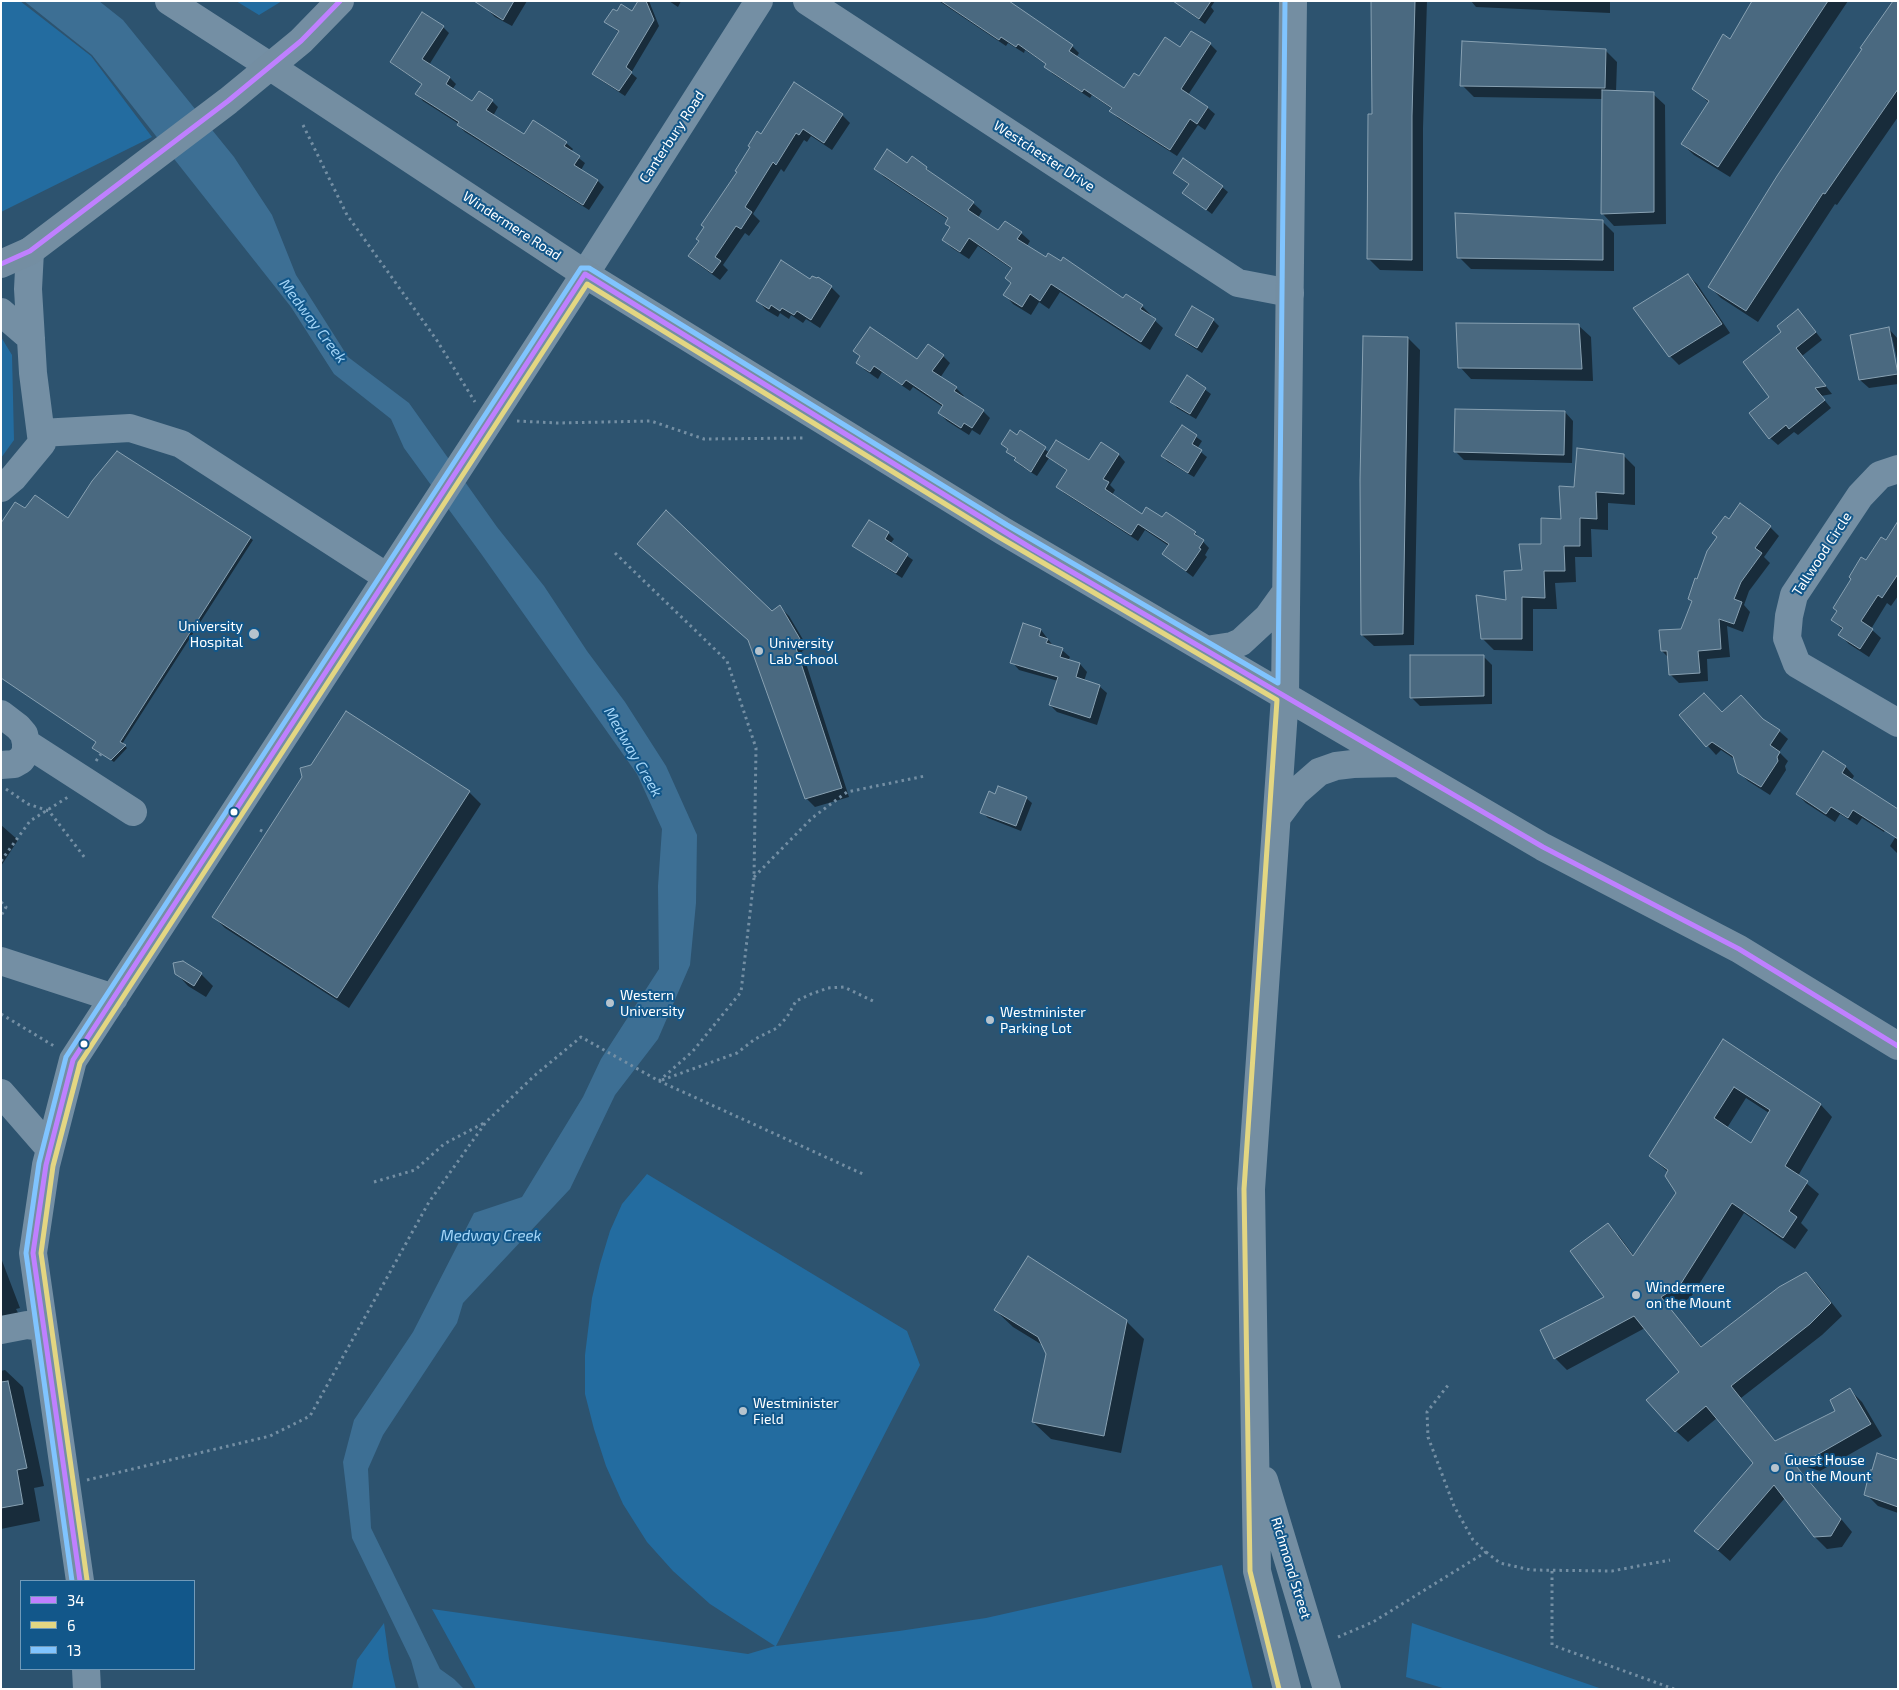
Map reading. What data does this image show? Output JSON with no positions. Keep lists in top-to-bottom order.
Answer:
{
  "streets": {
    "main road": ["Windermere Road", "Richmond Street"],
    "street": ["Canterbury Road", "Westchester Drive", "Tallwood Circle"]
  },
  "crossings": [
    ["Canterbury Road", "Windermere Road"],
    ["Westchester Drive", "Richmond Street"],
    ["Windermere Road", "Richmond Street"]
  ],
  "water": ["Medway Creek"],
  "places": [
    "University Hospital",
    "University Lab School",
    "Western University",
    "Westminister Parking Lot",
    "Windermere on the Mount",
    "Westminister Field",
    "Guest House On the Mount"
  ],
  "lines": ["transit line 34", "transit line 13", "transit line 6"],
  "legend": ["34", "6", "13"]
}
